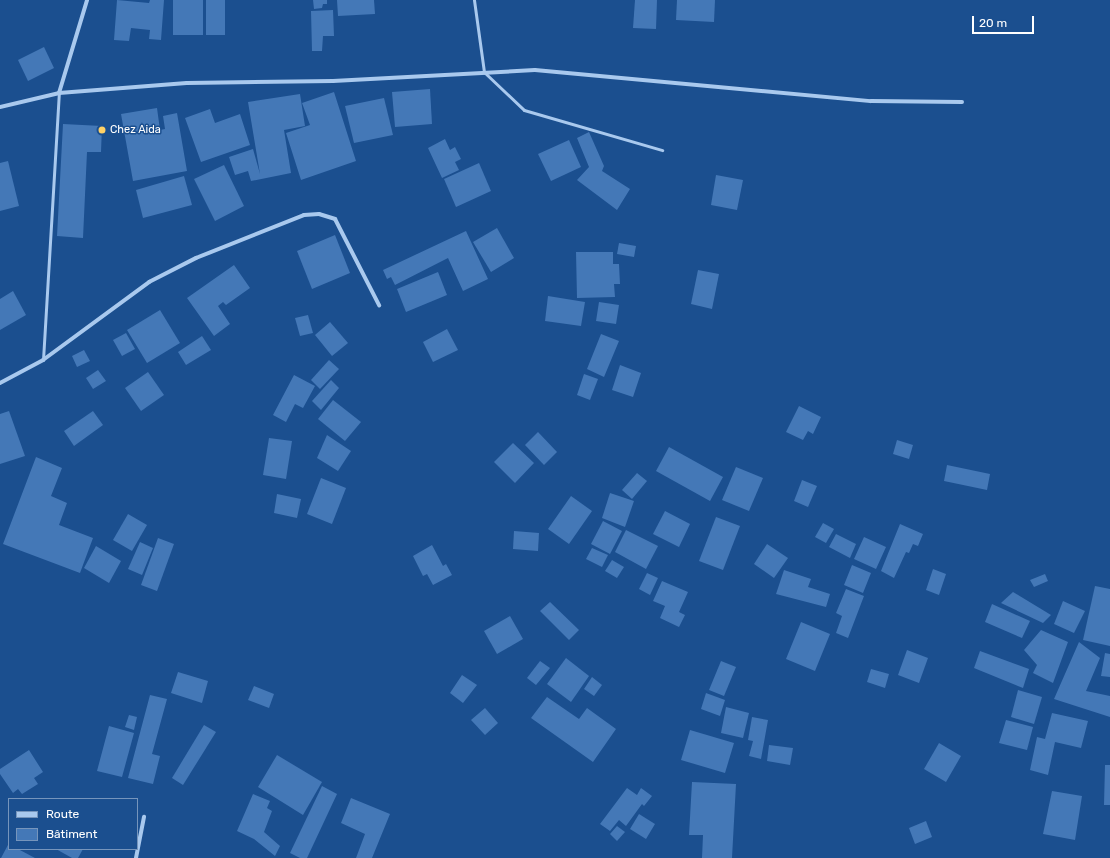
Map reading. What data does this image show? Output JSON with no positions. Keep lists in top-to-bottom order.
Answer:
{
  "places": ["Chez Aida"],
  "legend": ["Route", "Bâtiment"],
  "scale_bar": "20 m"
}
